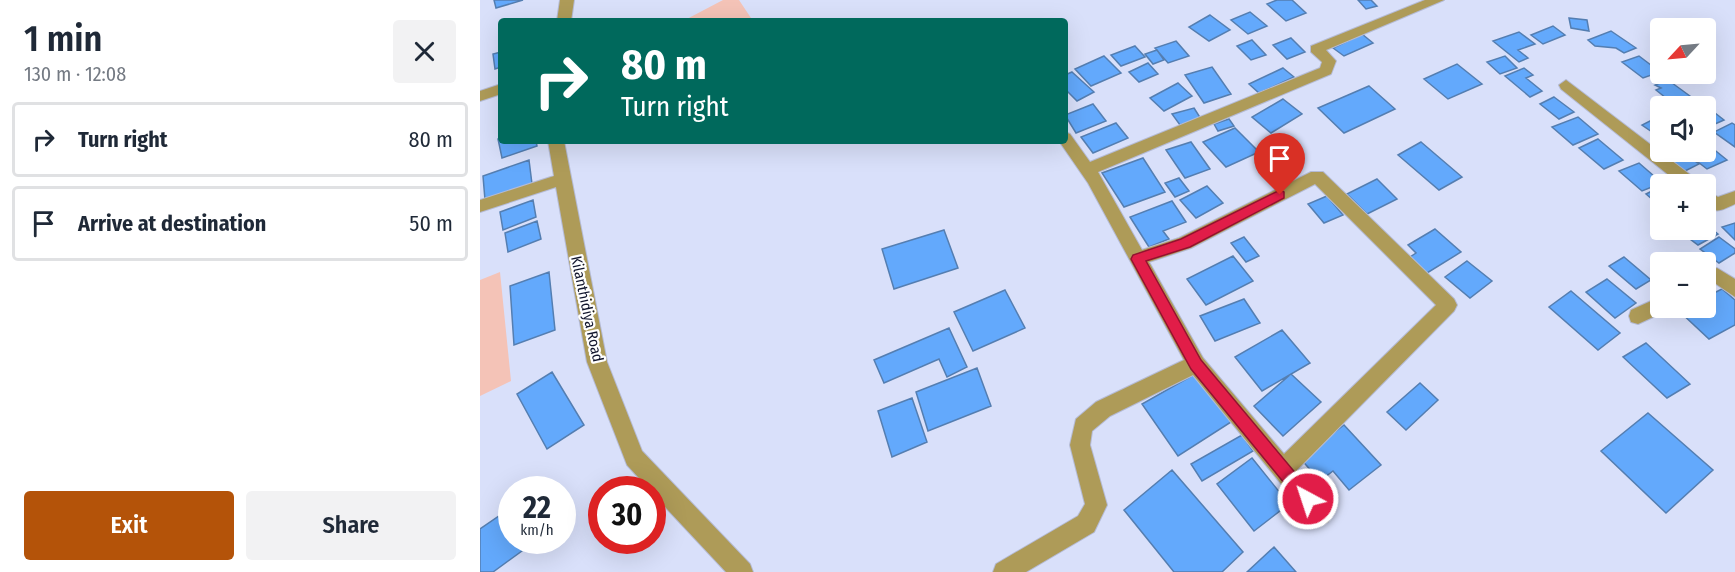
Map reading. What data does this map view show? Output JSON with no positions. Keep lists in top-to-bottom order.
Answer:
{
  "streets": {
    "street": ["Kilanthidiya Road"]
  },
  "north": "bottom left",
  "page": {
    "heading": ["1 min", "130 m · 12:08"],
    "map_buttons": ["+", "−"],
    "turn": ["80 m", "Turn right"],
    "list": [
      {
        "name": "Turn right",
        "value": "80 m"
      },
      {
        "name": "Arrive at destination",
        "value": "50 m"
      }
    ],
    "speed": "22 km/h",
    "limit": "30",
    "buttons": ["Exit", "Share"]
  }
}
